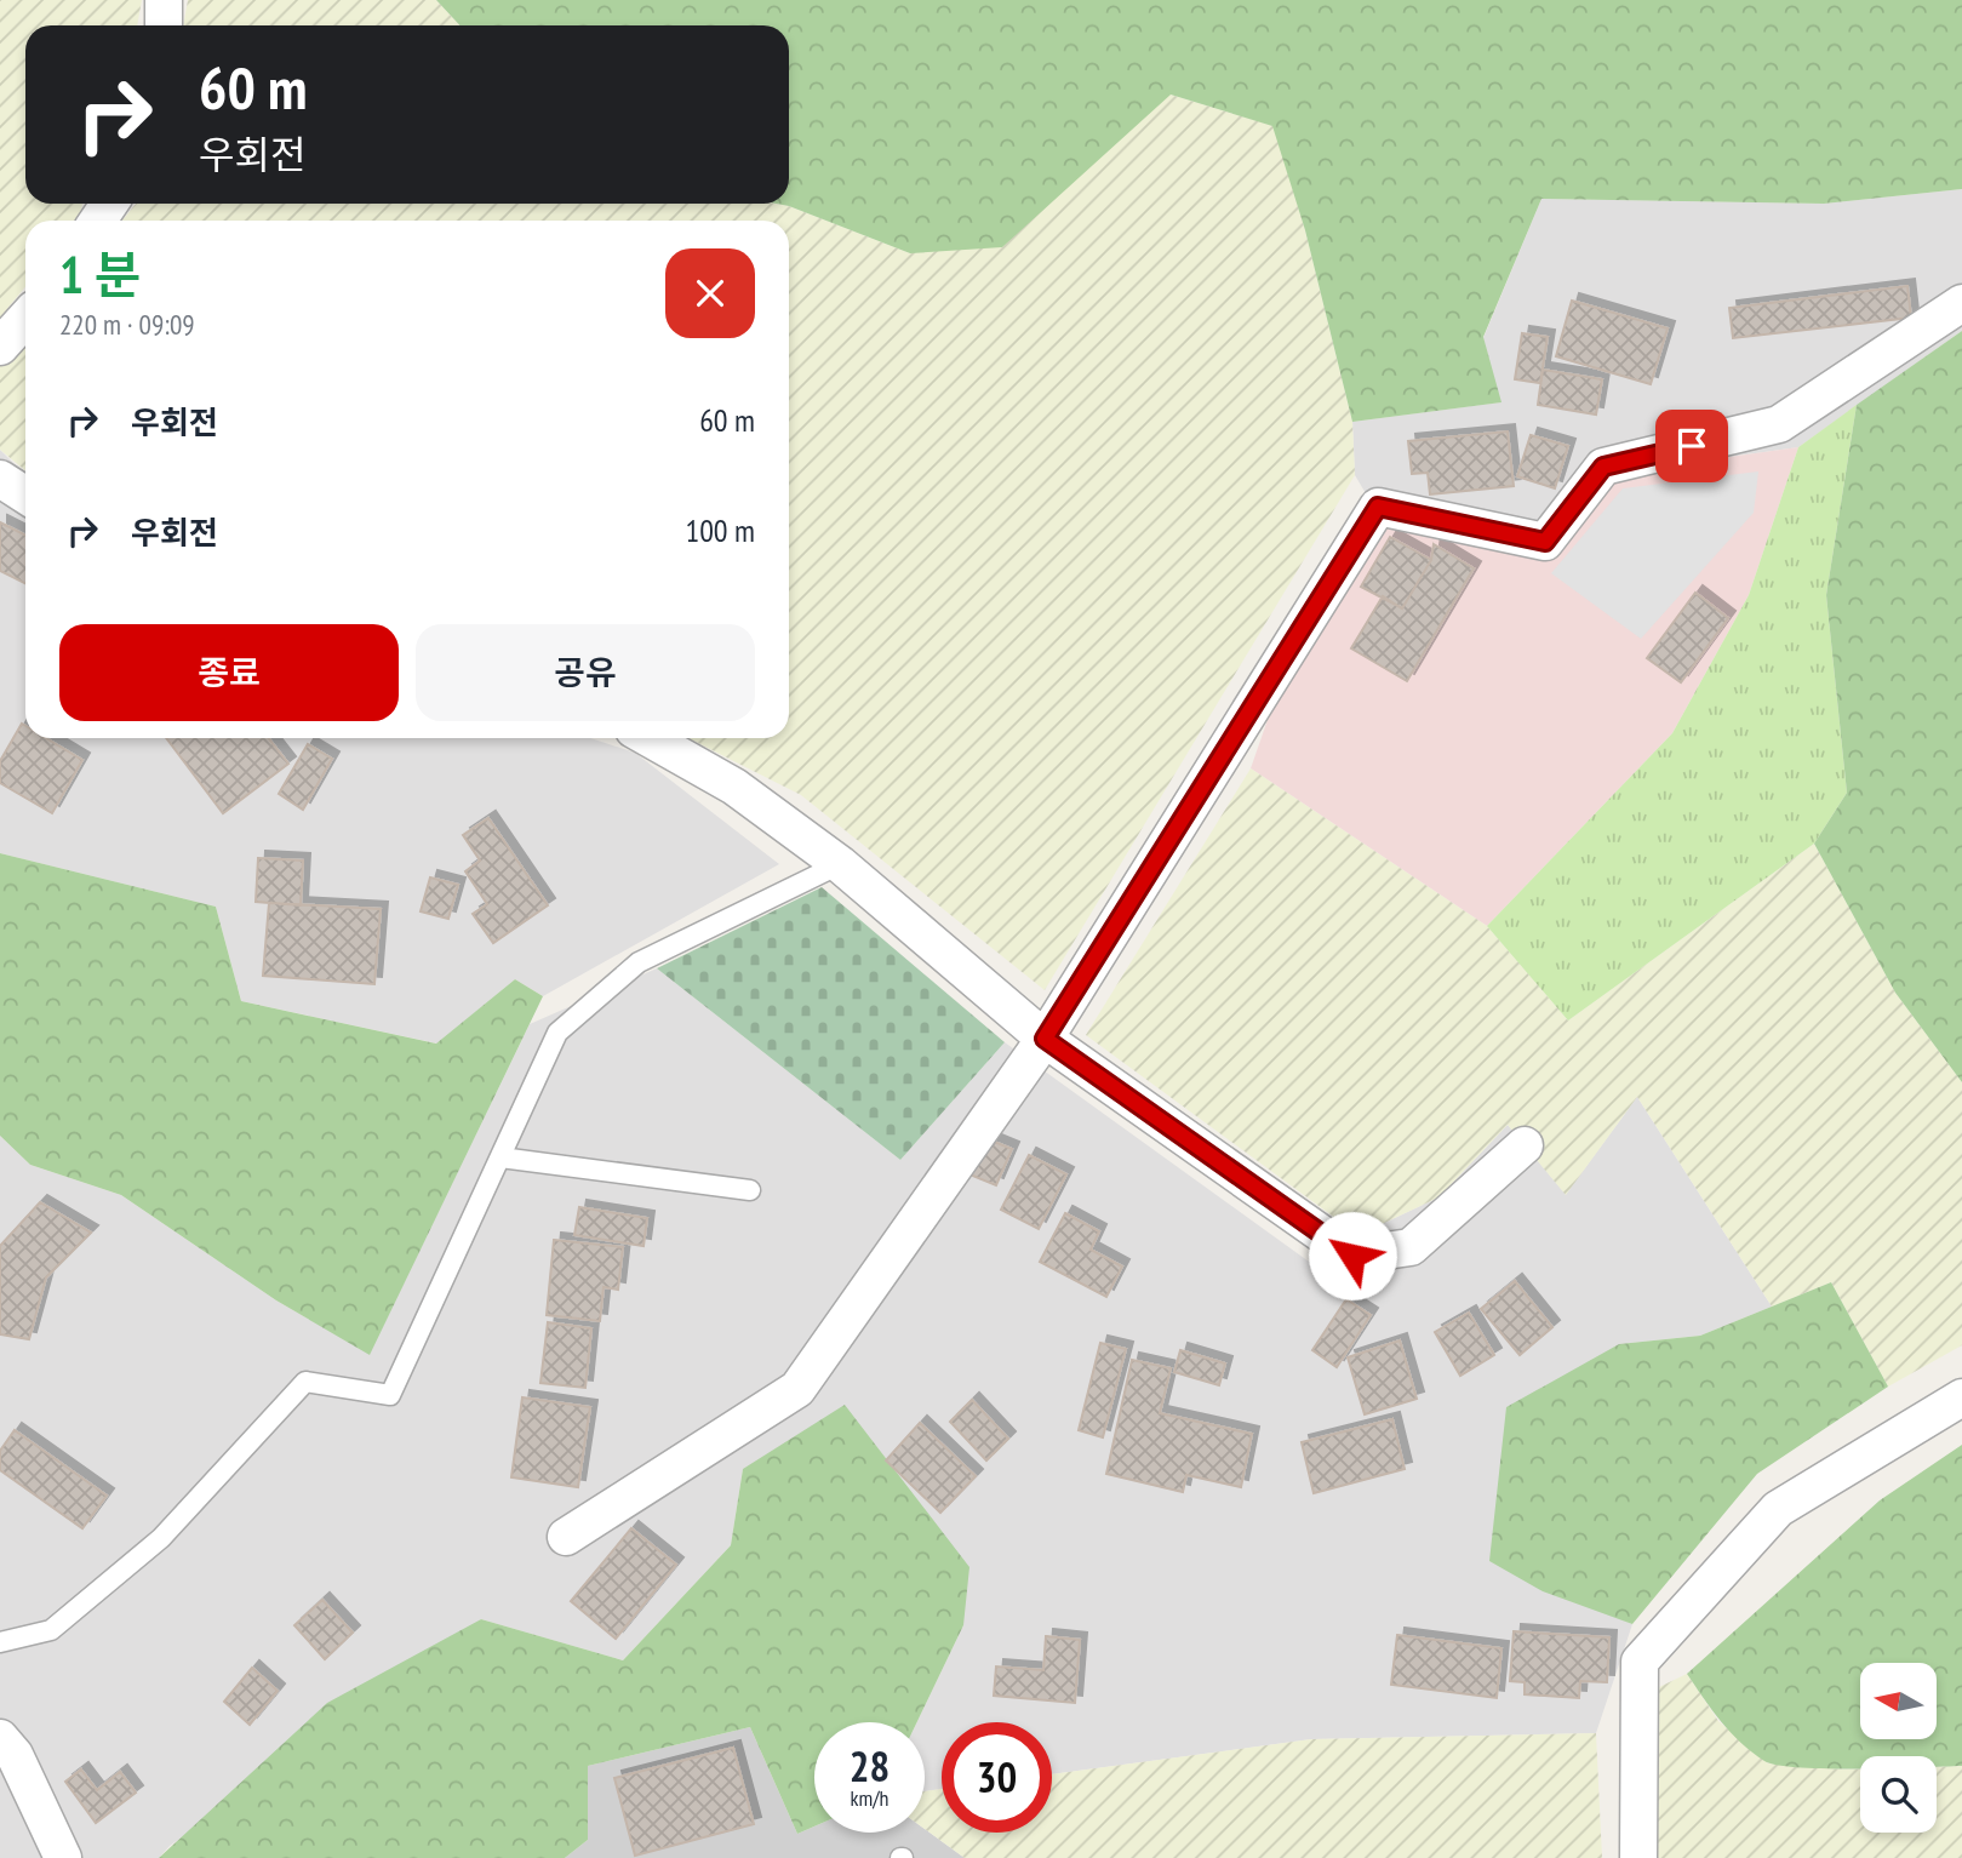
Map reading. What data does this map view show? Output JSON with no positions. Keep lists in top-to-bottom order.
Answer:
{
  "north": "left",
  "page": {
    "turn": ["60 m", "우회전"],
    "heading": ["1 분", "220 m · 09:09"],
    "list": [
      {
        "name": "우회전",
        "value": "60 m"
      },
      {
        "name": "우회전",
        "value": "100 m"
      }
    ],
    "buttons": ["종료", "공유"],
    "speed": "28 km/h",
    "limit": "30"
  }
}
